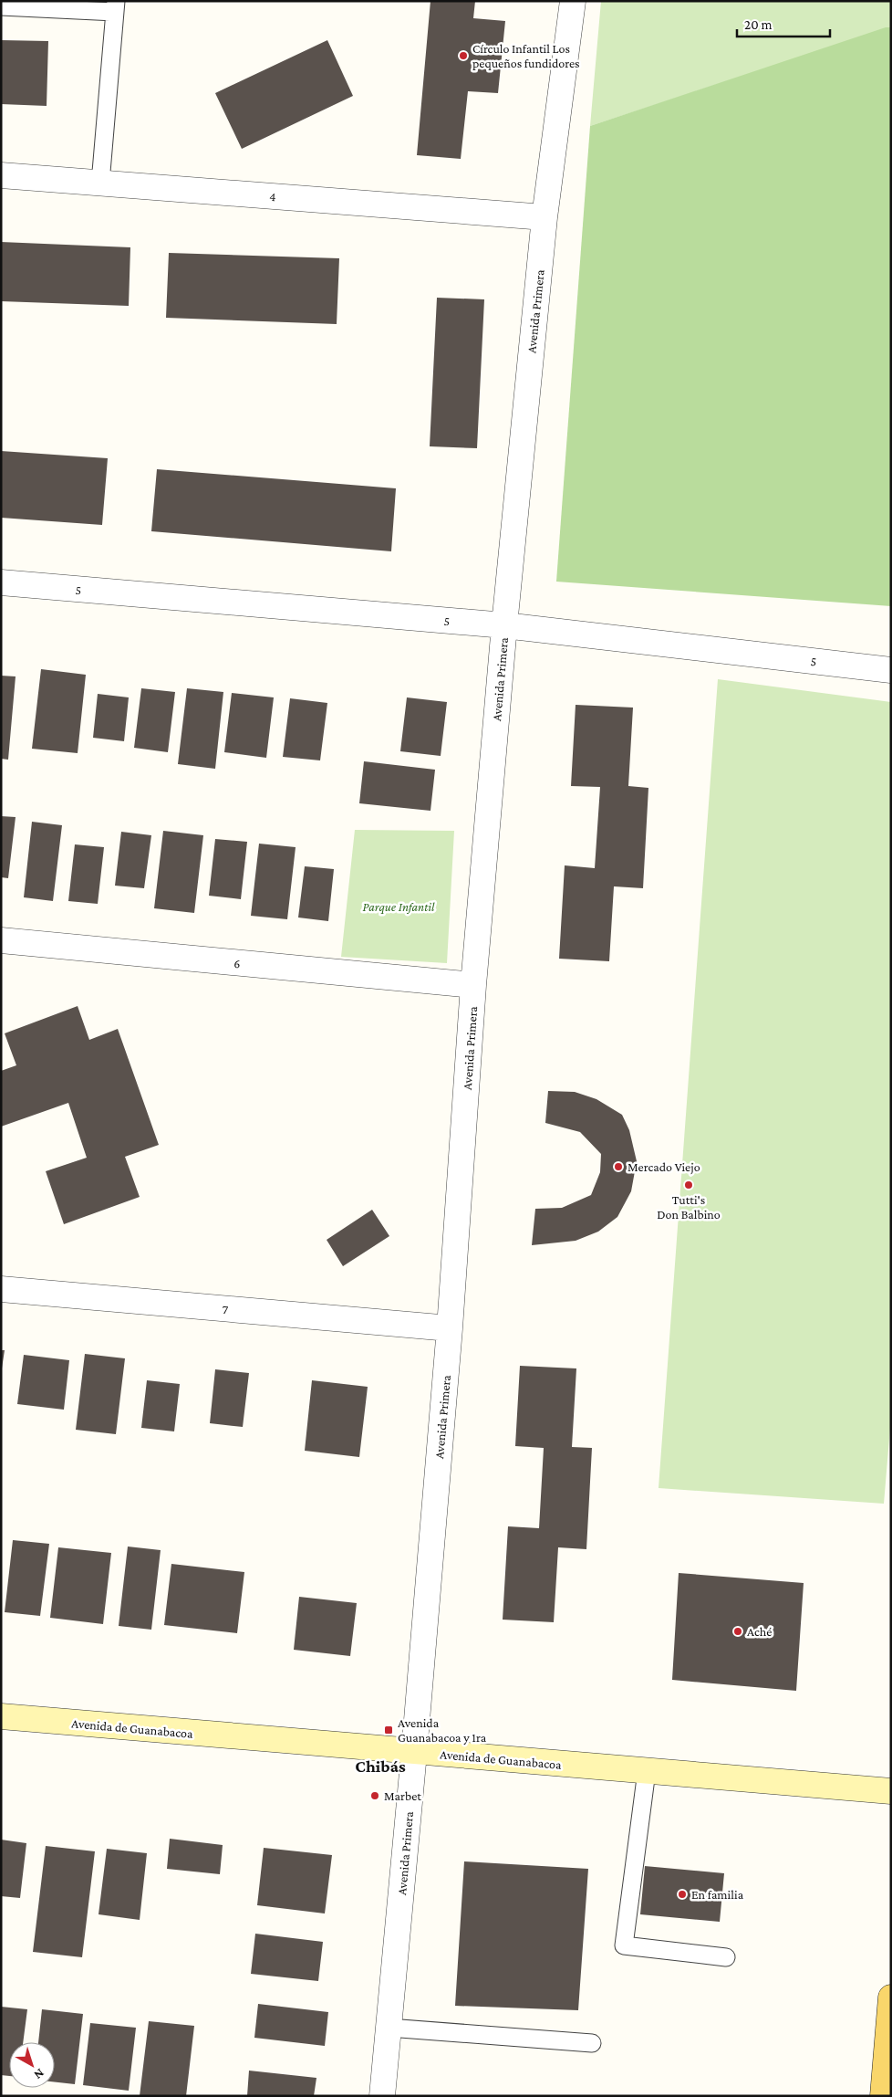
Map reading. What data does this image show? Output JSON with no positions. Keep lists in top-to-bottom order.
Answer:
{
  "streets": {
    "street": [
      "4",
      "Avenida Primera",
      "5",
      "6",
      "7",
      "Avenida de Guanabacoa"
    ]
  },
  "crossings": [
    ["4", "Avenida Primera"],
    ["Avenida Primera", "5"],
    ["Avenida Primera", "6"],
    ["Avenida Primera", "7"],
    ["Avenida Primera", "Avenida de Guanabacoa"]
  ],
  "districts": ["Chibás"],
  "parks": ["Parque Infantil"],
  "places": {
    "other": [
      "Círculo Infantil Los pequeños fundidores",
      "Mercado Viejo",
      "Tutti's Don Balbino",
      "Aché",
      "Marbet",
      "En familia"
    ],
    "transit": ["Avenida Guanabacoa y 1ra"]
  },
  "scale_bar": "20 m",
  "north": "bottom right"
}
